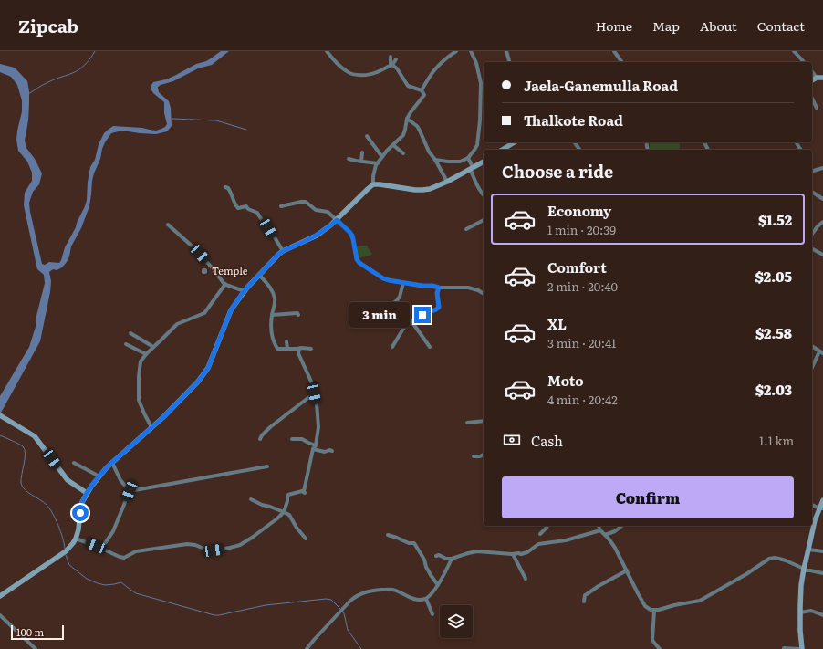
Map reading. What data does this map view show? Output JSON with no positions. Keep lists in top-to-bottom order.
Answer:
{
  "places": ["Temple"],
  "scale_bar": "100 m",
  "page": {
    "header": "Zipcab",
    "nav": [
      "Home",
      "Map",
      "About",
      "Contact"
    ],
    "banner": ["Jaela-Ganemulla Road", "Thalkote Road"],
    "heading": "Choose a ride",
    "list": [
      {
        "name": "Economy",
        "note": "1 min · 20:39",
        "value": "$1.52"
      },
      {
        "name": "Comfort",
        "note": "2 min · 20:40",
        "value": "$2.05"
      },
      {
        "name": "XL",
        "note": "3 min · 20:41",
        "value": "$2.58"
      },
      {
        "name": "Moto",
        "note": "4 min · 20:42",
        "value": "$2.03"
      }
    ],
    "bubble": "3 min",
    "pay": ["Cash", "1.1 km"],
    "buttons": "Confirm",
    "scale": "100 m"
  }
}
